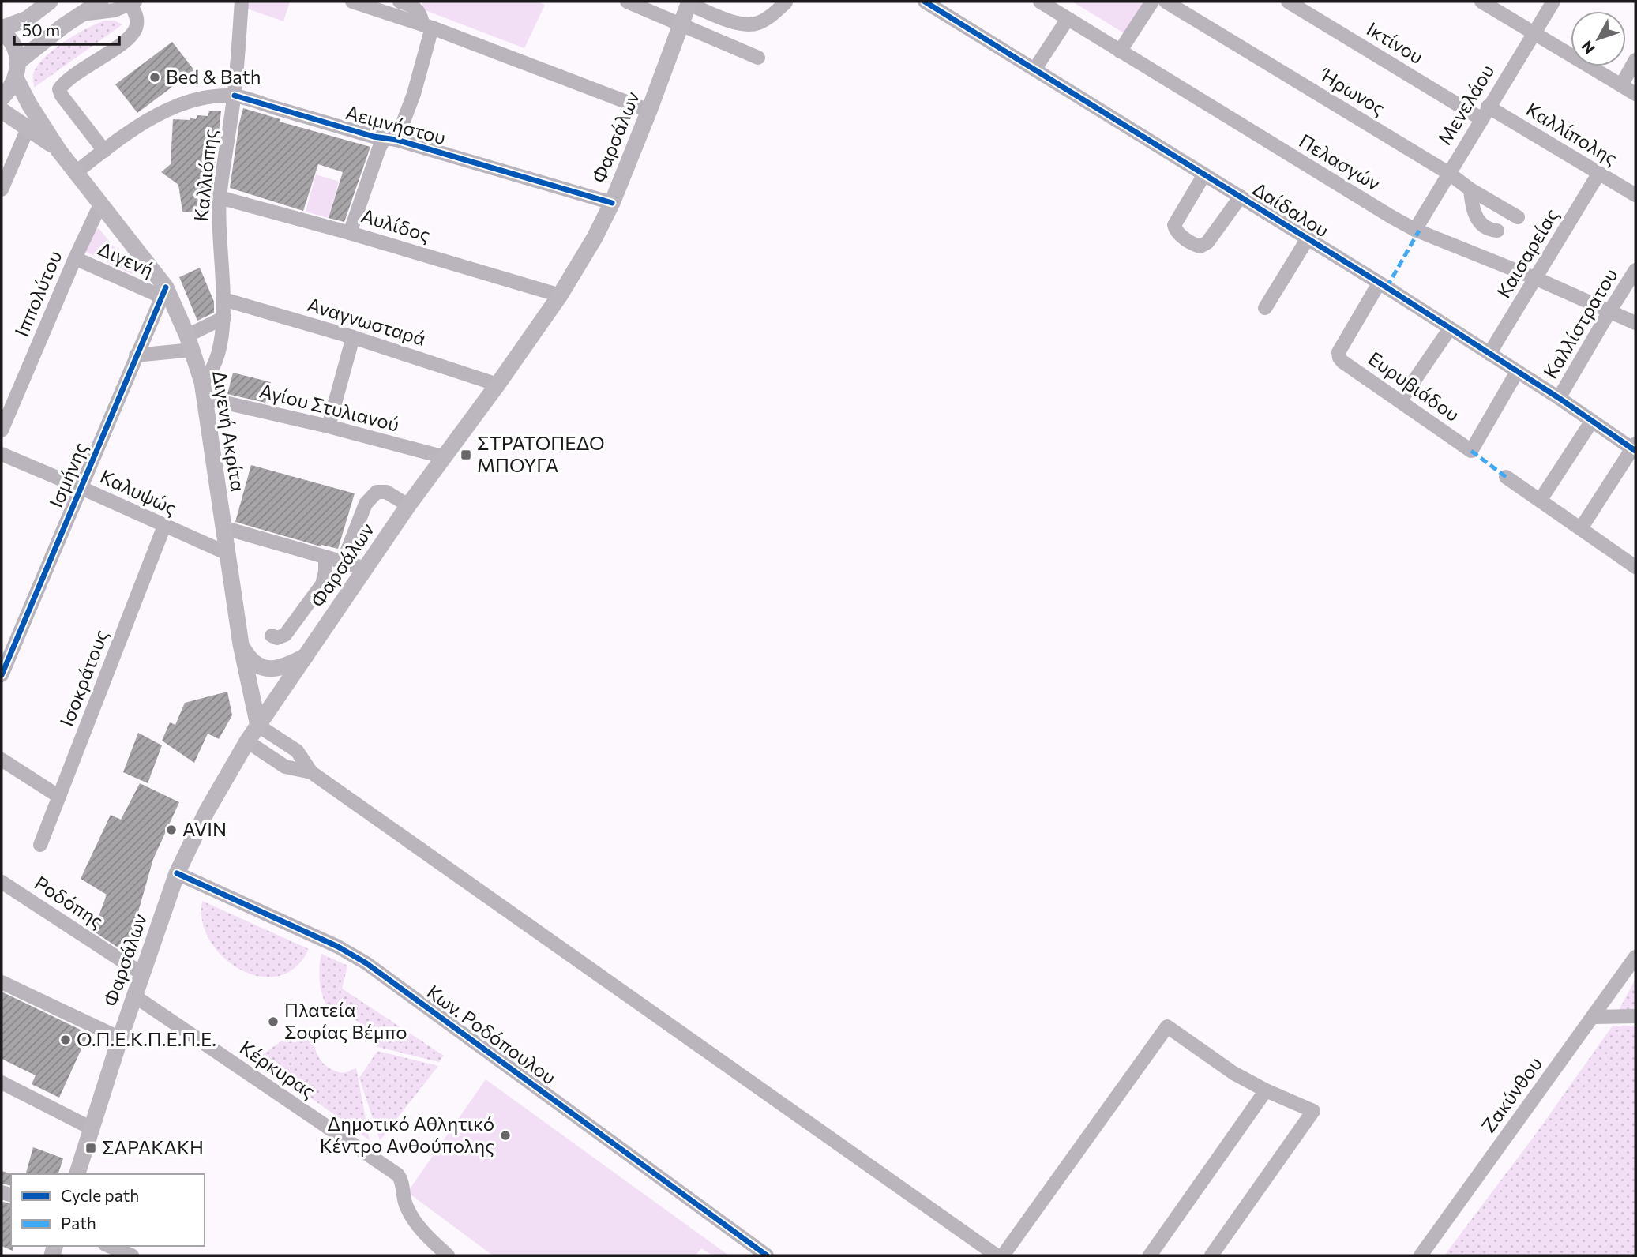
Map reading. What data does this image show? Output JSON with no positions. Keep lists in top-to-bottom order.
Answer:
{
  "streets": {
    "main road": ["Φαρσάλων", "Διγενή Ακρίτα"],
    "street": [
      "Ικτίνου",
      "Ήρωνος",
      "Μενελάου",
      "Αειμνήστου",
      "Καλλίπολης",
      "Πελασγών",
      "Καλλιόπης",
      "Δαίδαλου",
      "Αυλίδος",
      "Καισαρείας",
      "Διγενή",
      "Ιππολύτου",
      "Αναγνωσταρά",
      "Καλλίστρατου",
      "Ευρυβιάδου",
      "Αγίου Στυλιανού",
      "Ισμήνης",
      "Καλυψώς",
      "Ισοκράτους",
      "Ροδόπης",
      "Κων. Ροδόπουλου",
      "Κέρκυρας",
      "Ζακύνθου"
    ]
  },
  "crossings": [
    ["Ικτίνου", "Μενελάου"],
    ["Ικτίνου", "Καλλίπολης"],
    ["Ήρωνος", "Μενελάου"],
    ["Μενελάου", "Καλλίπολης"],
    ["Μενελάου", "Πελασγών"],
    ["Αειμνήστου", "Φαρσάλων"],
    ["Αειμνήστου", "Καλλιόπης"],
    ["Καλλίπολης", "Καισαρείας"],
    ["Φαρσάλων", "Αυλίδος"],
    ["Φαρσάλων", "Αναγνωσταρά"],
    ["Φαρσάλων", "Αγίου Στυλιανού"],
    ["Φαρσάλων", "Διγενή Ακρίτα"],
    ["Φαρσάλων", "Ροδόπης"],
    ["Φαρσάλων", "Κων. Ροδόπουλου"],
    ["Φαρσάλων", "Κέρκυρας"],
    ["Πελασγών", "Καισαρείας"],
    ["Πελασγών", "Καλλίστρατου"],
    ["Καλλιόπης", "Αυλίδος"],
    ["Καλλιόπης", "Αναγνωσταρά"],
    ["Καλλιόπης", "Αγίου Στυλιανού"],
    ["Καλλιόπης", "Διγενή Ακρίτα"],
    ["Δαίδαλου", "Καισαρείας"],
    ["Δαίδαλου", "Καλλίστρατου"],
    ["Δαίδαλου", "Ευρυβιάδου"],
    ["Διγενή", "Ιππολύτου"],
    ["Διγενή", "Διγενή Ακρίτα"],
    ["Διγενή", "Ισμήνης"],
    ["Ιππολύτου", "Διγενή Ακρίτα"],
    ["Αγίου Στυλιανού", "Διγενή Ακρίτα"],
    ["Διγενή Ακρίτα", "Ισμήνης"],
    ["Διγενή Ακρίτα", "Καλυψώς"],
    ["Ισμήνης", "Καλυψώς"],
    ["Καλυψώς", "Ισοκράτους"]
  ],
  "places": {
    "other": [
      "Bed & Bath",
      "AVIN",
      "Πλατεία Σοφίας Βέμπο",
      "Ο.Π.Ε.Κ.Π.Ε.Π.Ε.",
      "Δημοτικό Αθλητικό Κέντρο Ανθούπολης"
    ],
    "transit": ["ΣΤΡΑΤΟΠΕΔΟ ΜΠΟΥΓΑ", "ΣΑΡΑΚΑΚΗ"]
  },
  "legend": ["Cycle path", "Path"],
  "scale_bar": "50 m",
  "north": "bottom left"
}
